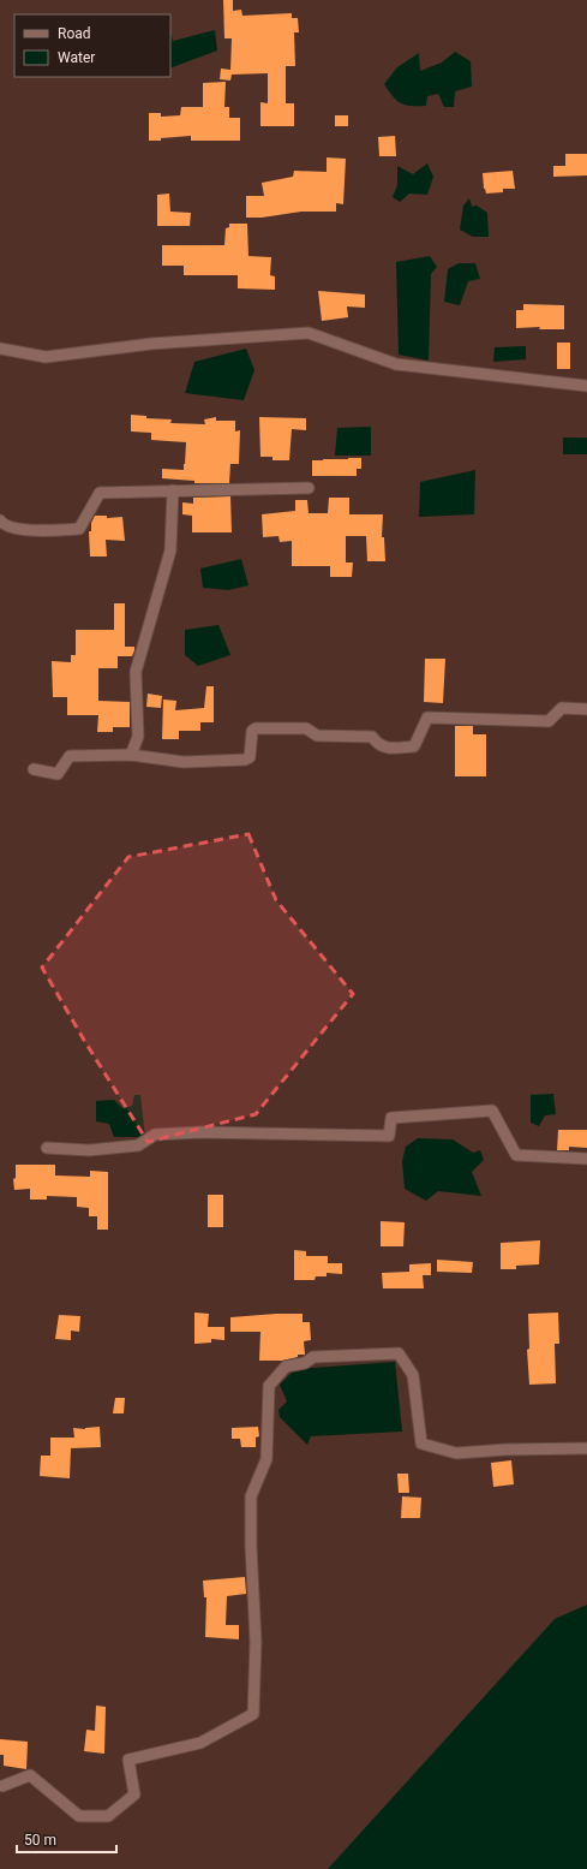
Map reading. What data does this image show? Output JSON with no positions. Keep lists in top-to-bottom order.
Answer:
{
  "legend": ["Road", "Water"],
  "scale_bar": "50 m"
}
